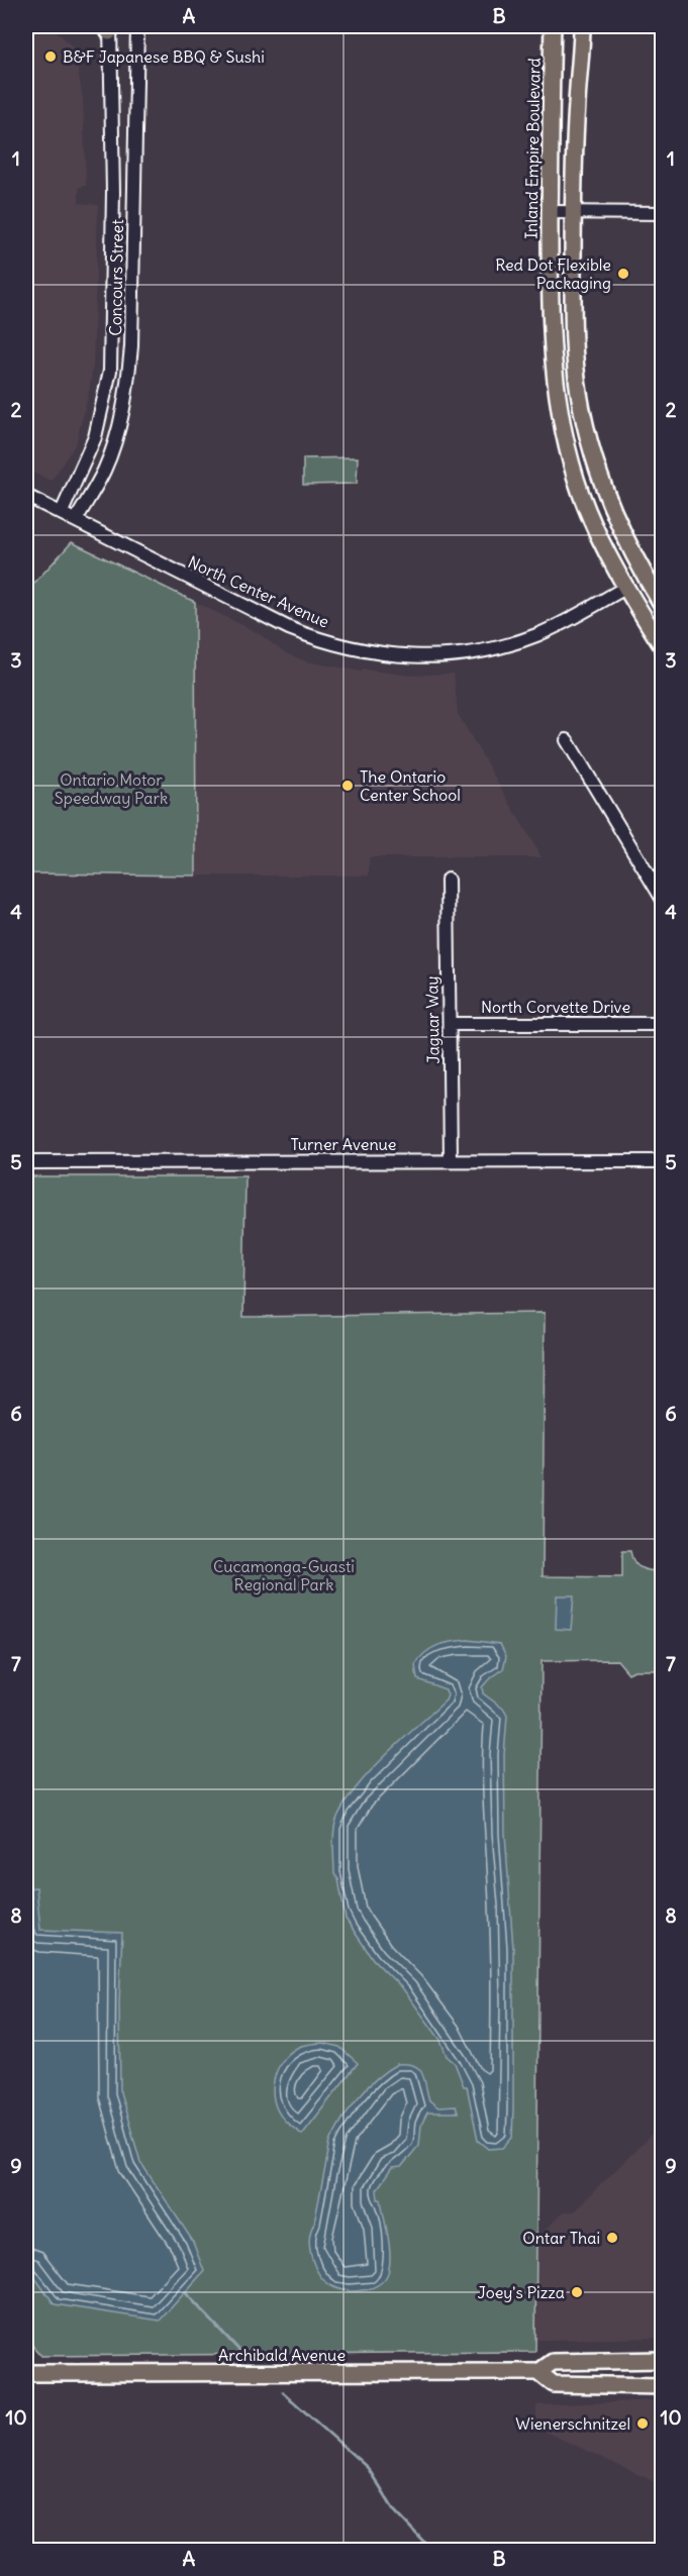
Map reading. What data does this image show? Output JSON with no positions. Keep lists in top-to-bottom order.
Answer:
{
  "streets": {
    "main road": ["Inland Empire Boulevard", "Archibald Avenue"],
    "street": [
      "Concours Street",
      "North Center Avenue",
      "North Corvette Drive",
      "Jaguar Way",
      "Turner Avenue"
    ]
  },
  "crossings": [
    ["Inland Empire Boulevard", "North Center Avenue"],
    ["Concours Street", "North Center Avenue"],
    ["North Corvette Drive", "Jaguar Way"],
    ["Jaguar Way", "Turner Avenue"]
  ],
  "parks": ["Ontario Motor Speedway Park", "Cucamonga-Guasti Regional Park"],
  "places": [
    "B&F Japanese BBQ & Sushi",
    "Red Dot Flexible Packaging",
    "The Ontario Center School",
    "Ontar Thai",
    "Joey's Pizza",
    "Wienerschnitzel"
  ],
  "grid": {
    "columns": ["A", "B"],
    "rows": [
      "1",
      "2",
      "3",
      "4",
      "5",
      "6",
      "7",
      "8",
      "9",
      "10"
    ]
  }
}
